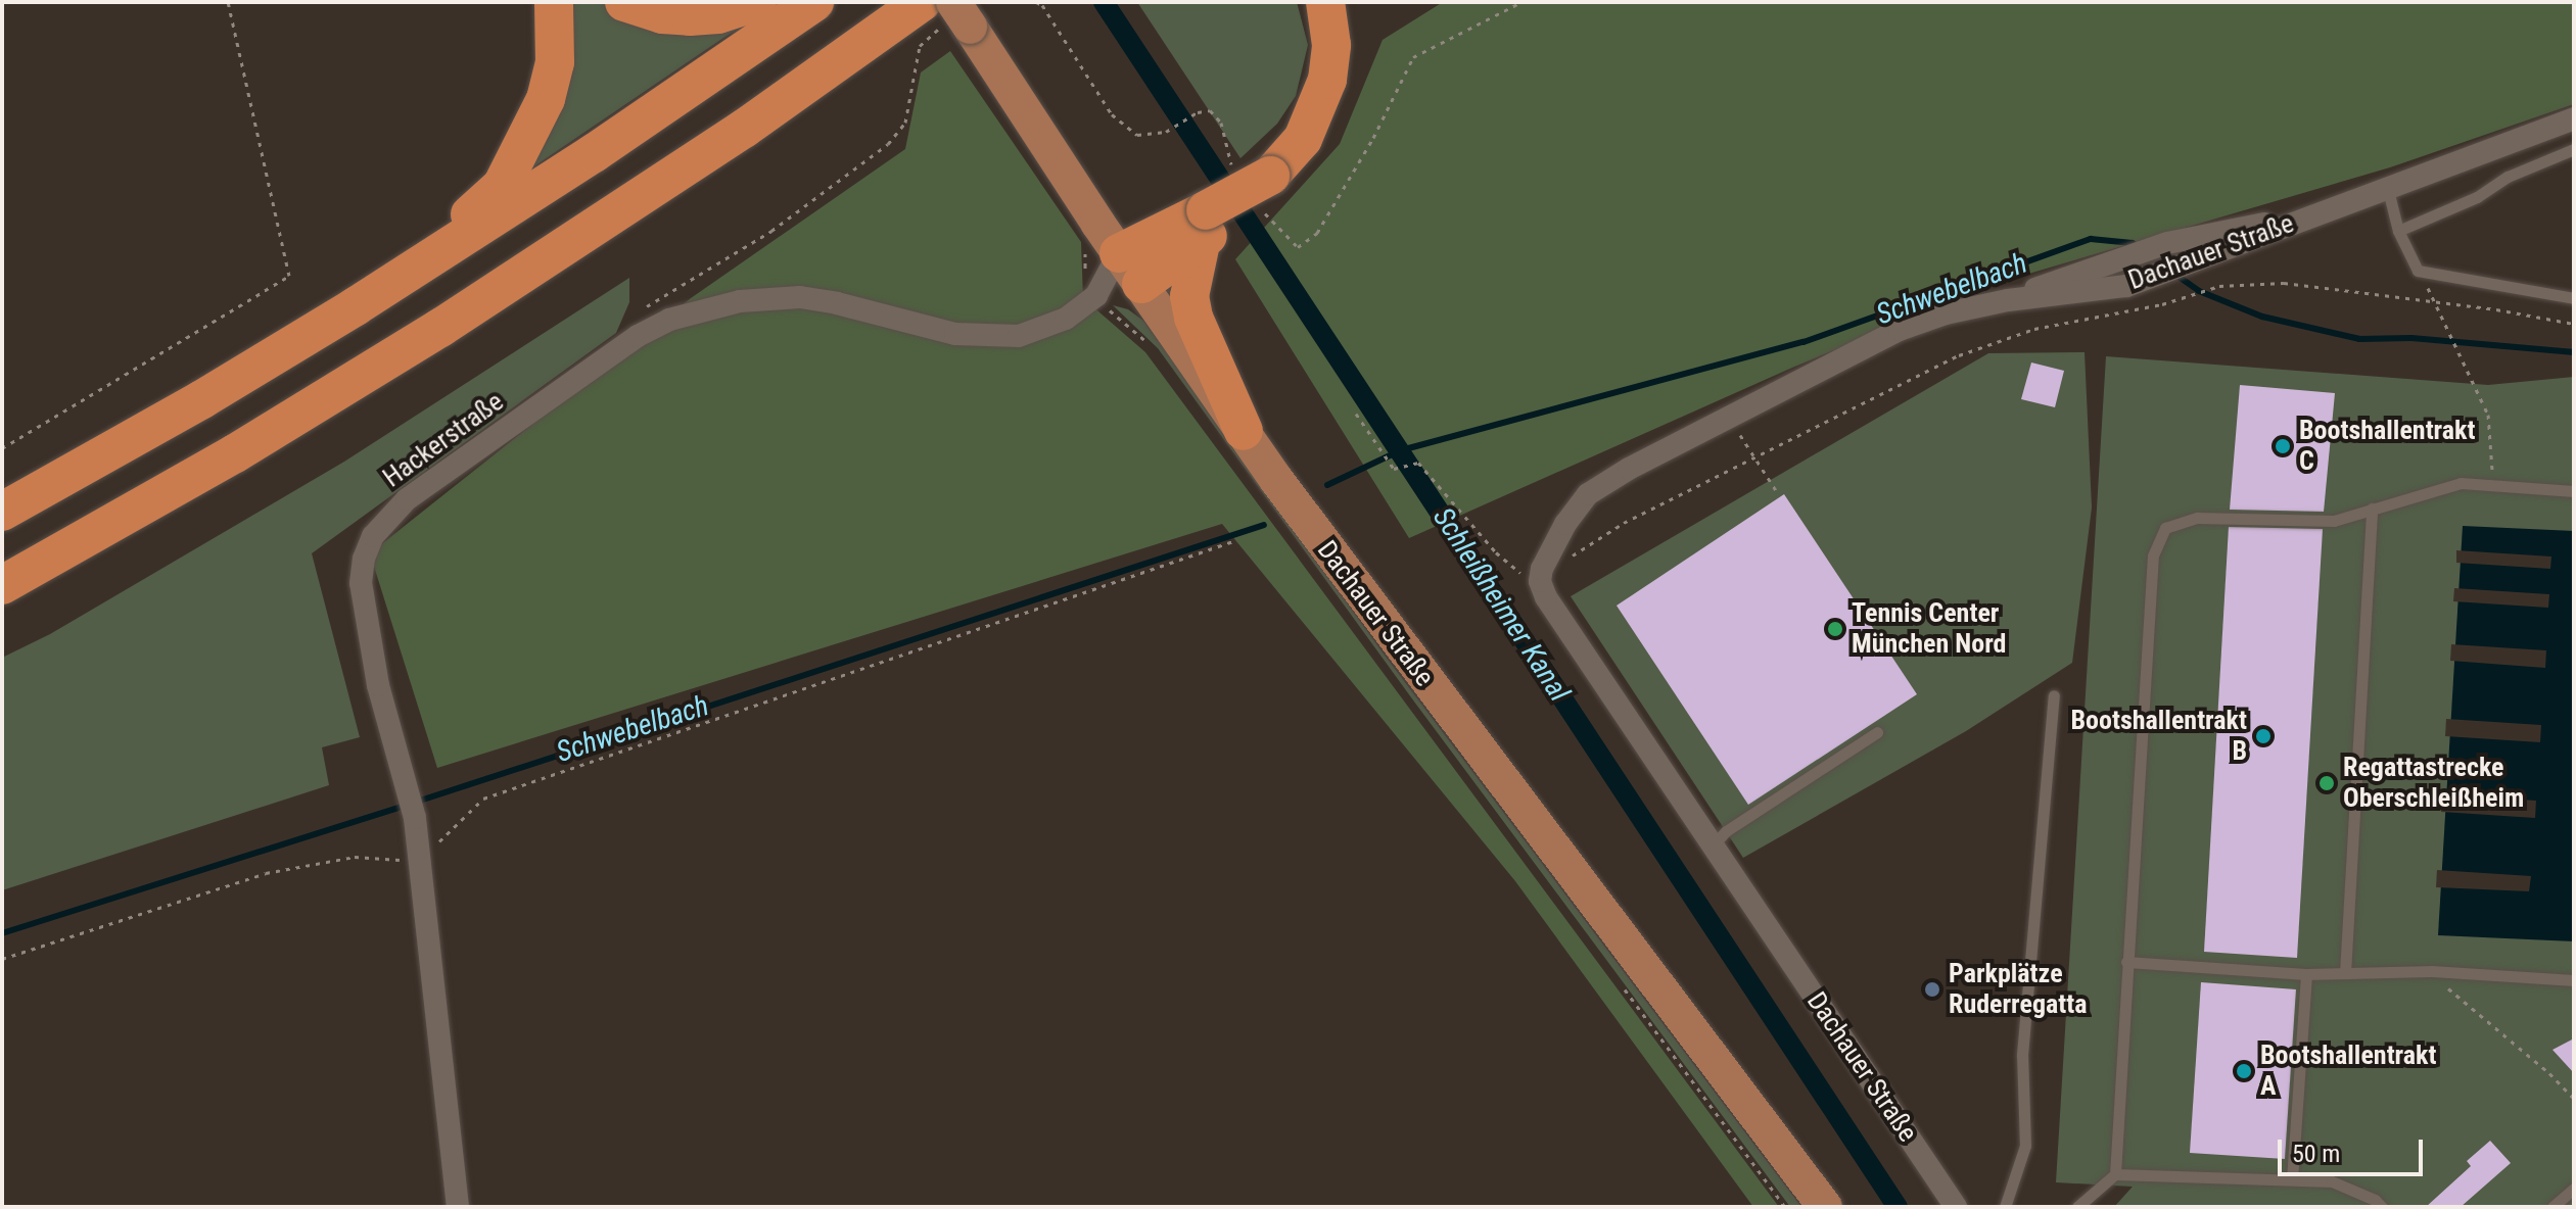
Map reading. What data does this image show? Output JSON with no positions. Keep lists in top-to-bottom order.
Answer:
{
  "streets": {
    "main road": ["Dachauer Straße"],
    "street": ["Hackerstraße"]
  },
  "crossings": [
    ["Dachauer Straße", "Hackerstraße"]
  ],
  "water": ["Schwebelbach", "Schleißheimer Kanal"],
  "places": [
    "Bootshallentrakt C",
    "Tennis Center München Nord",
    "Bootshallentrakt B",
    "Regattastrecke Oberschleißheim",
    "Parkplätze Ruderregatta",
    "Bootshallentrakt A"
  ],
  "scale_bar": "50 m"
}
